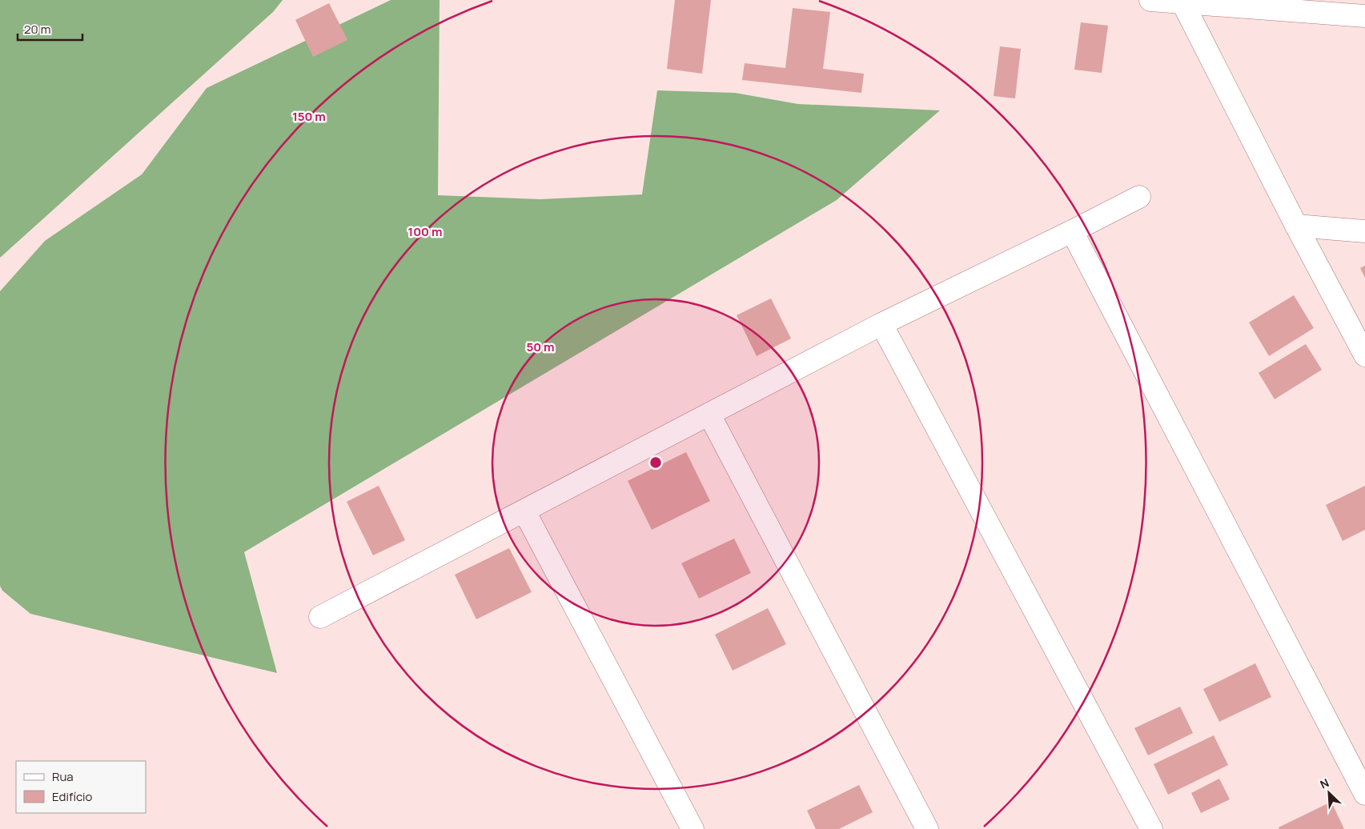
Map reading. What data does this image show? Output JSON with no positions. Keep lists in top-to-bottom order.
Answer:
{
  "legend": ["Rua", "Edifício"],
  "scale_bar": "20 m",
  "north": "top left",
  "rings": ["150 m", "100 m", "50 m"]
}
